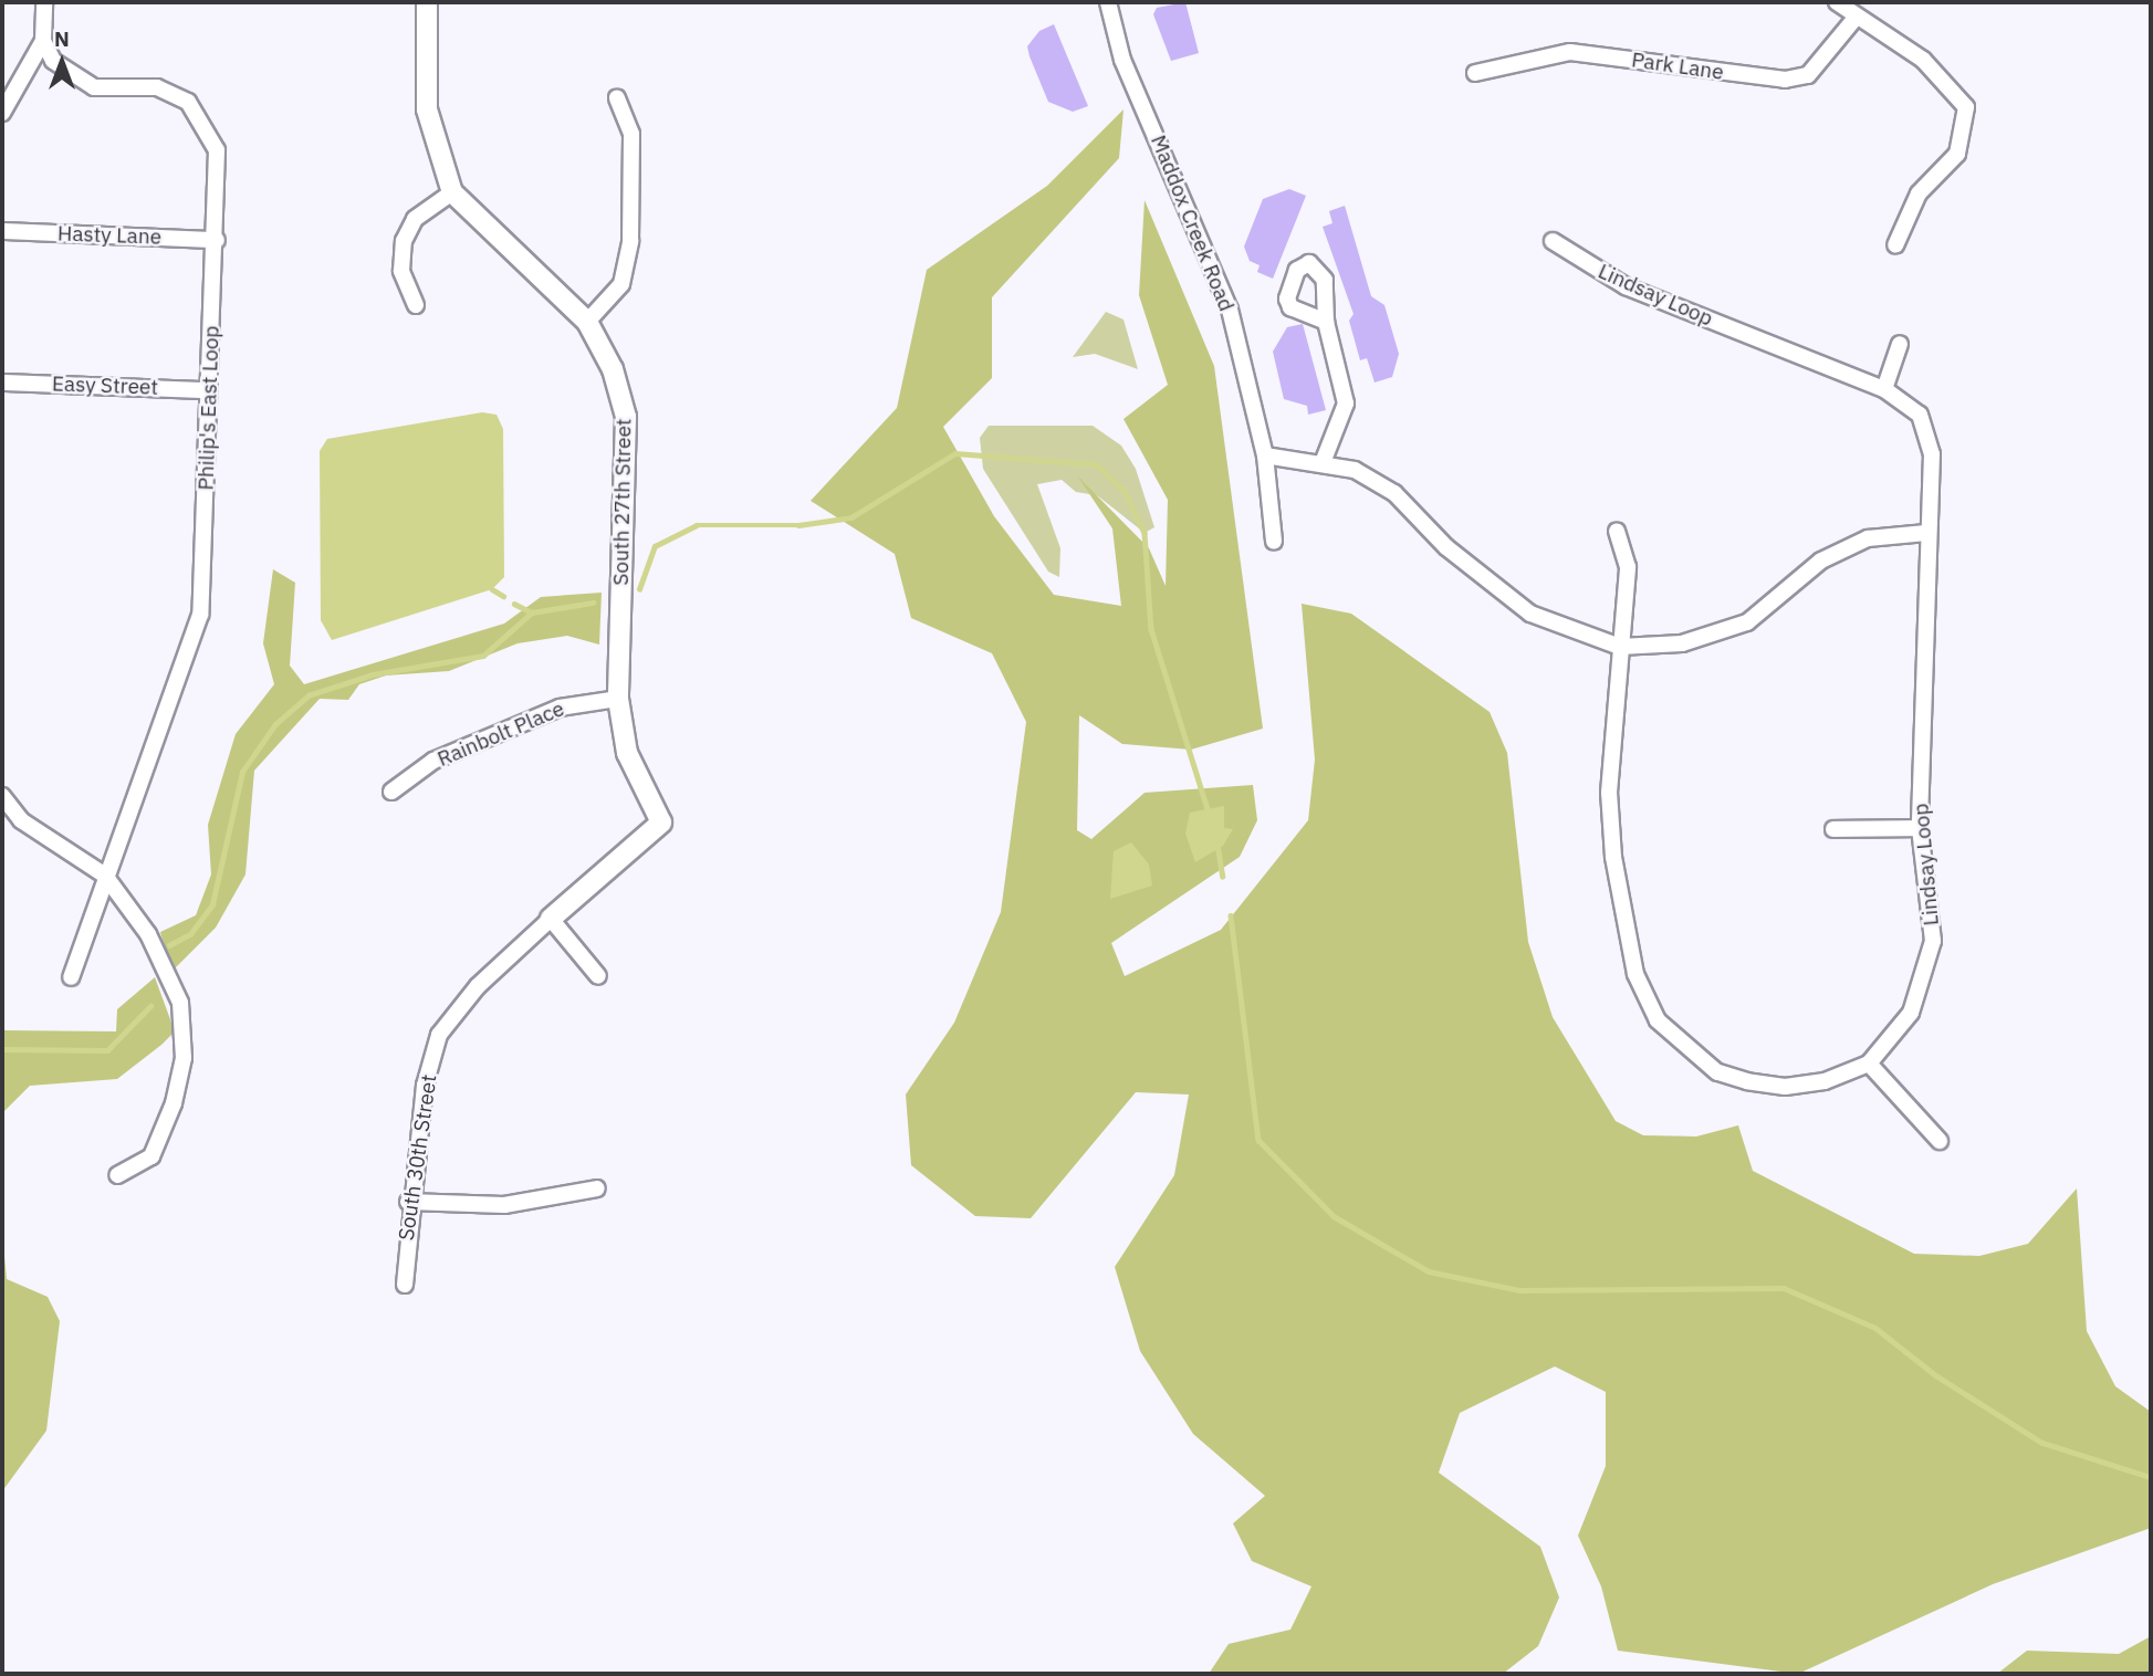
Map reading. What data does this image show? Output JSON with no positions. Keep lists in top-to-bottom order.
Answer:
{
  "streets": {
    "street": [
      "Park Lane",
      "Maddox Creek Road",
      "Hasty Lane",
      "Lindsay Loop",
      "Easy Street",
      "Philip's East Loop",
      "South 27th Street",
      "Rainbolt Place",
      "South 30th Street"
    ]
  },
  "crossings": [
    ["Hasty Lane", "Philip's East Loop"],
    ["Easy Street", "Philip's East Loop"],
    ["South 27th Street", "Rainbolt Place"],
    ["South 27th Street", "South 30th Street"]
  ],
  "north": "top"
}
